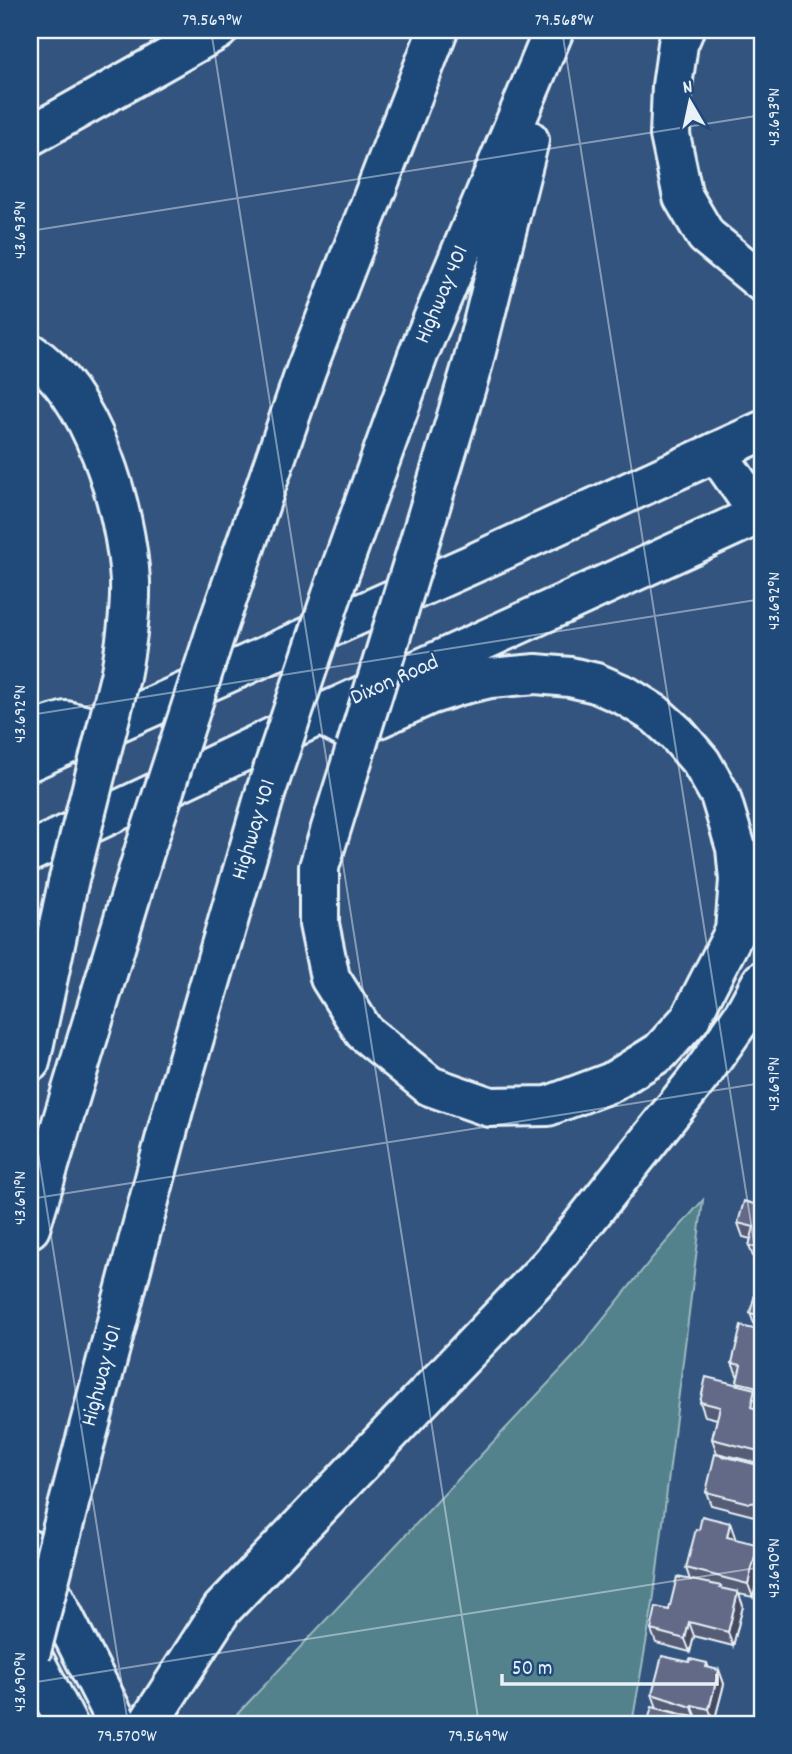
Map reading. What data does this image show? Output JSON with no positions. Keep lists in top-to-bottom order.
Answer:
{
  "streets": {
    "main road": ["Highway 401", "Dixon Road"]
  },
  "scale_bar": "50 m",
  "north": "top",
  "coordinates": [
    "79.569°W",
    "79.568°W",
    "43.693°N",
    "43.692°N",
    "43.691°N",
    "43.690°N",
    "79.570°W"
  ]
}
